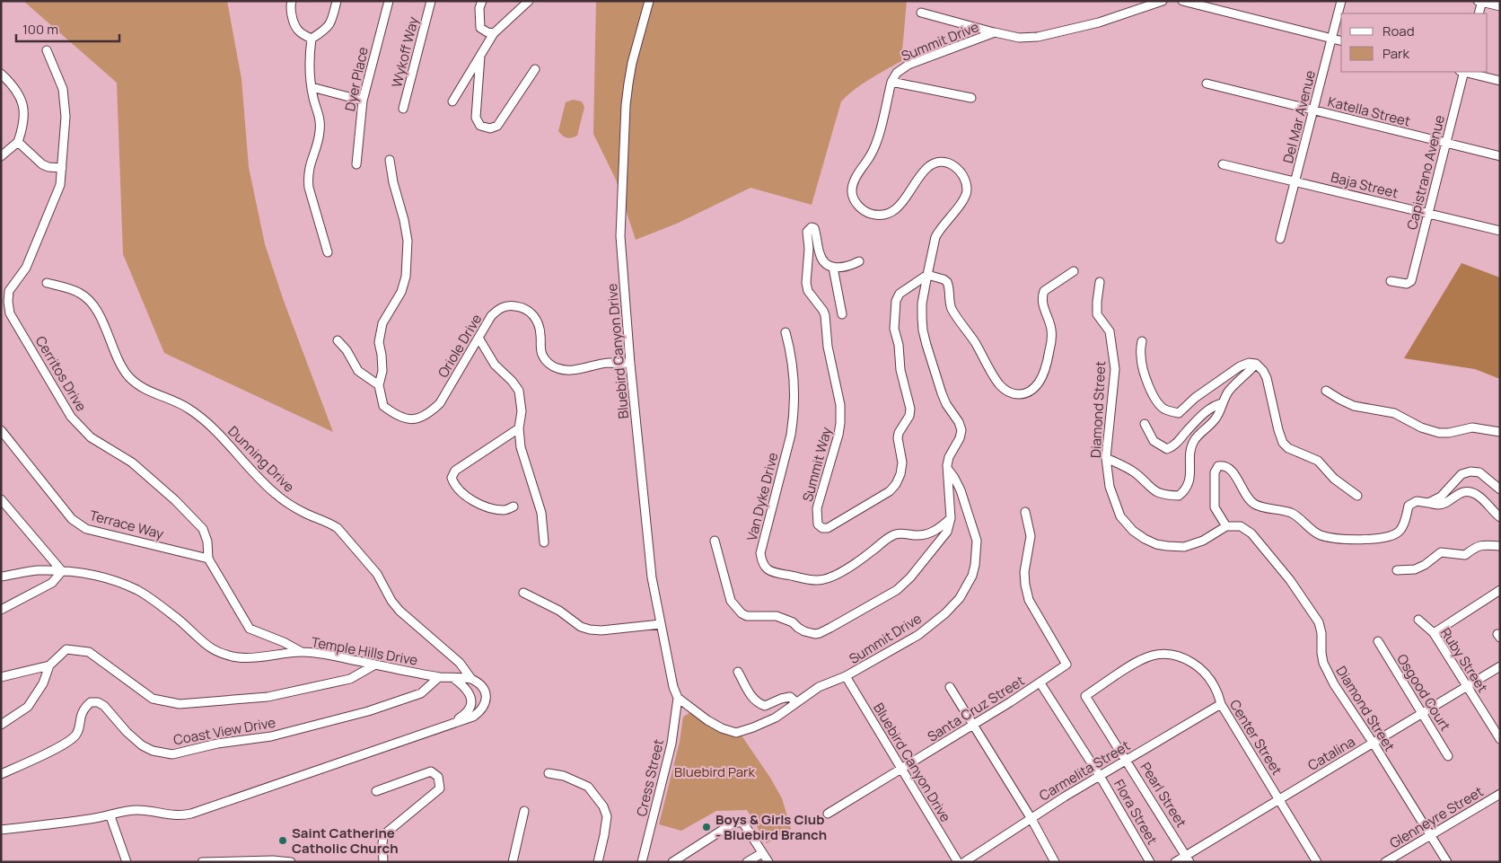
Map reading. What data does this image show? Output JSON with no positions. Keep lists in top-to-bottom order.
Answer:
{
  "streets": {
    "street": [
      "Summit Drive",
      "Wykoff Way",
      "Dyer Place",
      "Katella Street",
      "Del Mar Avenue",
      "Capistrano Avenue",
      "Baja Street",
      "Oriole Drive",
      "Bluebird Canyon Drive",
      "Cerritos Drive",
      "Diamond Street",
      "Dunning Drive",
      "Summit Way",
      "Van Dyke Drive",
      "Terrace Way",
      "Temple Hills Drive",
      "Ruby Street",
      "Osgood Court",
      "Santa Cruz Street",
      "Coast View Drive",
      "Center Street",
      "Catalina",
      "Carmelita Street",
      "Cress Street",
      "Pearl Street",
      "Flora Street",
      "Glenneyre Street"
    ]
  },
  "crossings": [
    ["Summit Drive", "Bluebird Canyon Drive"],
    ["Summit Drive", "Summit Way"],
    ["Summit Drive", "Cress Street"],
    ["Katella Street", "Del Mar Avenue"],
    ["Katella Street", "Capistrano Avenue"],
    ["Del Mar Avenue", "Baja Street"],
    ["Capistrano Avenue", "Baja Street"],
    ["Oriole Drive", "Bluebird Canyon Drive"],
    ["Bluebird Canyon Drive", "Santa Cruz Street"],
    ["Bluebird Canyon Drive", "Cress Street"],
    ["Cerritos Drive", "Terrace Way"],
    ["Cerritos Drive", "Temple Hills Drive"],
    ["Diamond Street", "Catalina"],
    ["Diamond Street", "Glenneyre Street"],
    ["Dunning Drive", "Temple Hills Drive"],
    ["Temple Hills Drive", "Coast View Drive"],
    ["Ruby Street", "Catalina"],
    ["Osgood Court", "Catalina"],
    ["Santa Cruz Street", "Flora Street"],
    ["Center Street", "Catalina"],
    ["Center Street", "Carmelita Street"],
    ["Center Street", "Pearl Street"],
    ["Catalina", "Pearl Street"],
    ["Carmelita Street", "Pearl Street"],
    ["Carmelita Street", "Flora Street"]
  ],
  "parks": ["Bluebird Park"],
  "places": ["Boys & Girls Club - Bluebird Branch", "Saint Catherine Catholic Church"],
  "legend": ["Road", "Park"],
  "scale_bar": "100 m"
}
